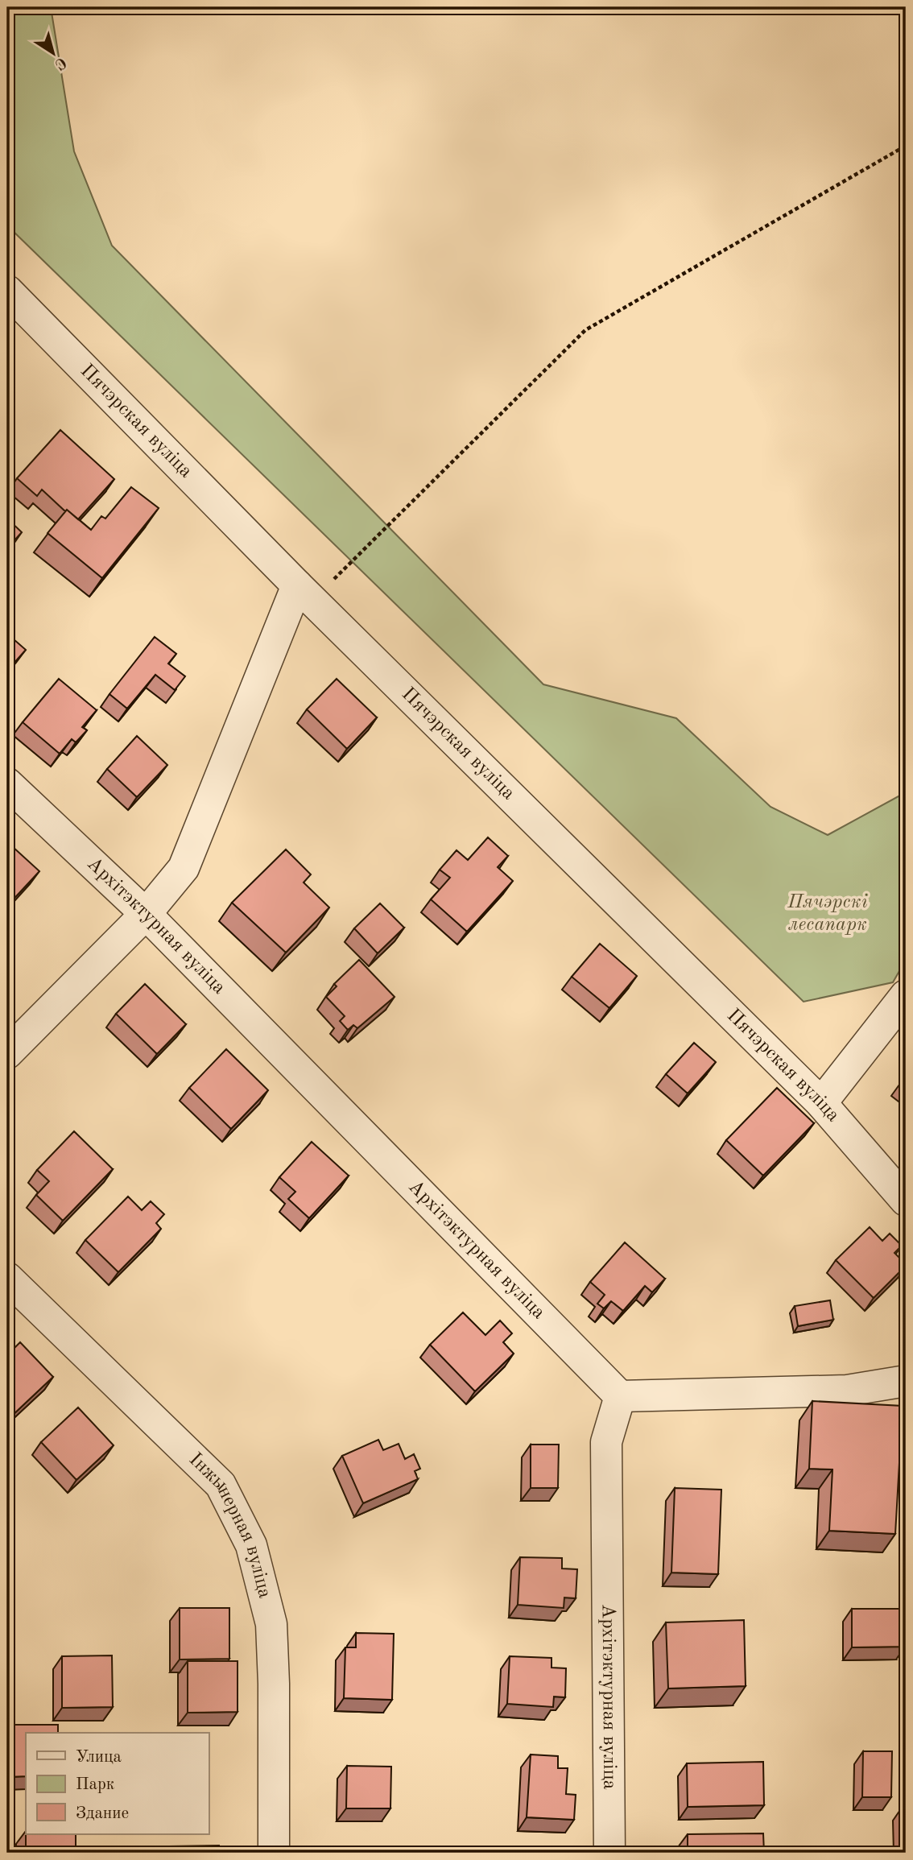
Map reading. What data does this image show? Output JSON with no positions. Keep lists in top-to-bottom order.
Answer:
{
  "streets": {
    "street": ["Пячэрская вуліца", "Архітэктурная вуліца", "Інжынерная вуліца"]
  },
  "parks": ["Пячэрскі лесапарк"],
  "legend": ["Улица", "Парк", "Здание"],
  "north": "bottom right"
}
